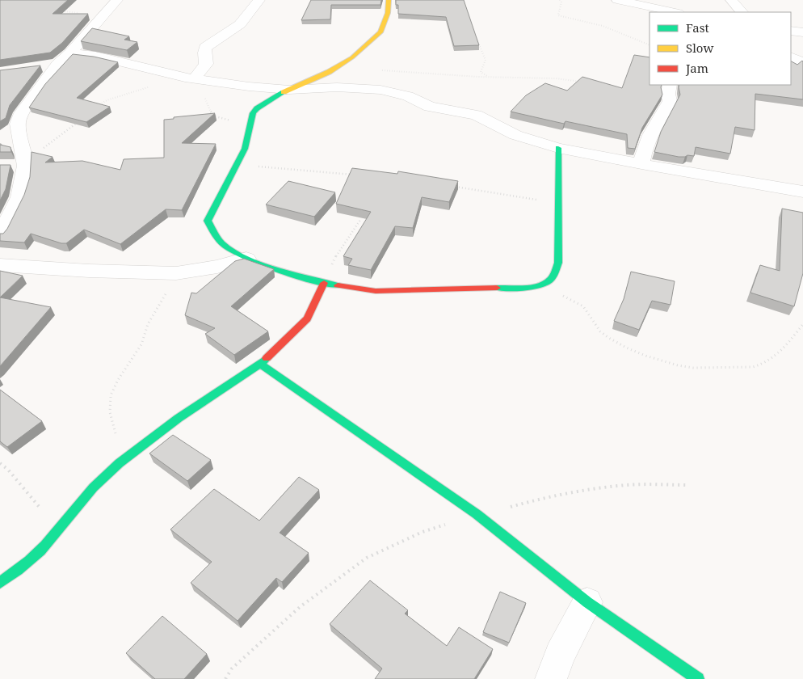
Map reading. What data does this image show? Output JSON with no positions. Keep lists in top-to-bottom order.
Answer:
{
  "legend": ["Fast", "Slow", "Jam"]
}
